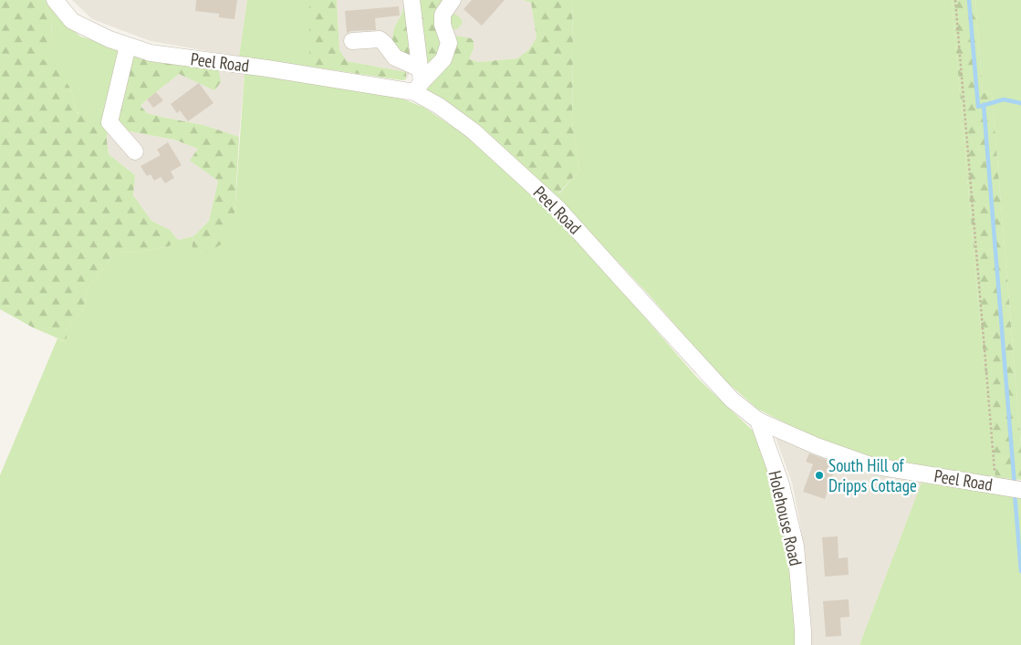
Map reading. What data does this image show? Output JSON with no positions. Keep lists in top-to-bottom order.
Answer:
{
  "streets": {
    "street": ["Peel Road", "Holehouse Road"]
  },
  "crossings": [
    ["Peel Road", "Holehouse Road"]
  ],
  "places": ["South Hill of Dripps Cottage"]
}
